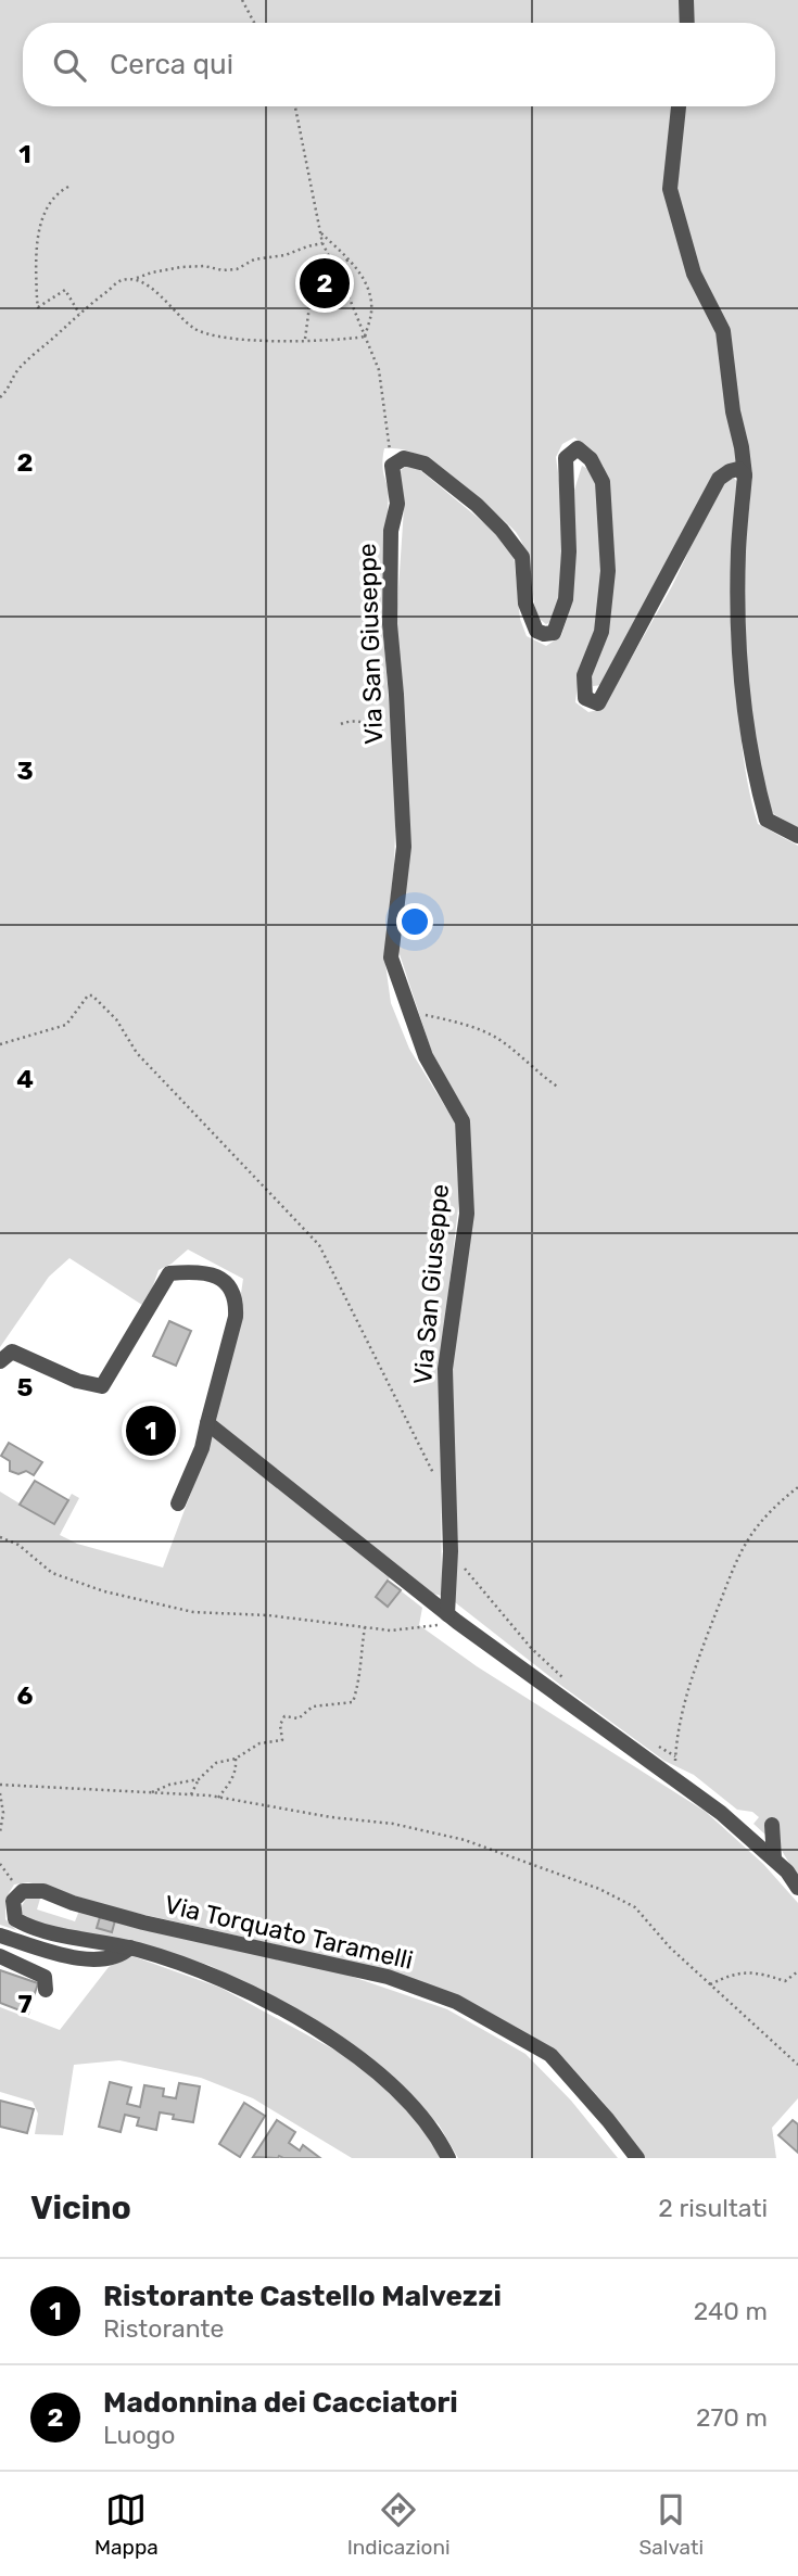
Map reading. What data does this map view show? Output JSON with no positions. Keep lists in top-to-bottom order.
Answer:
{
  "streets": {
    "street": ["Via San Giuseppe", "Via Torquato Taramelli"]
  },
  "page": {
    "search": "Cerca qui",
    "pins": ["2", "1"],
    "heading": ["Vicino", "2 risultati"],
    "list": [
      {
        "mark": "1",
        "name": "Ristorante Castello Malvezzi",
        "note": "Ristorante",
        "value": "240 m"
      },
      {
        "mark": "2",
        "name": "Madonnina dei Cacciatori",
        "note": "Luogo",
        "value": "270 m"
      }
    ],
    "nav": ["Mappa", "Indicazioni", "Salvati"]
  },
  "grid": {
    "rows": [
      "1",
      "2",
      "3",
      "4",
      "5",
      "6",
      "7"
    ]
  }
}
